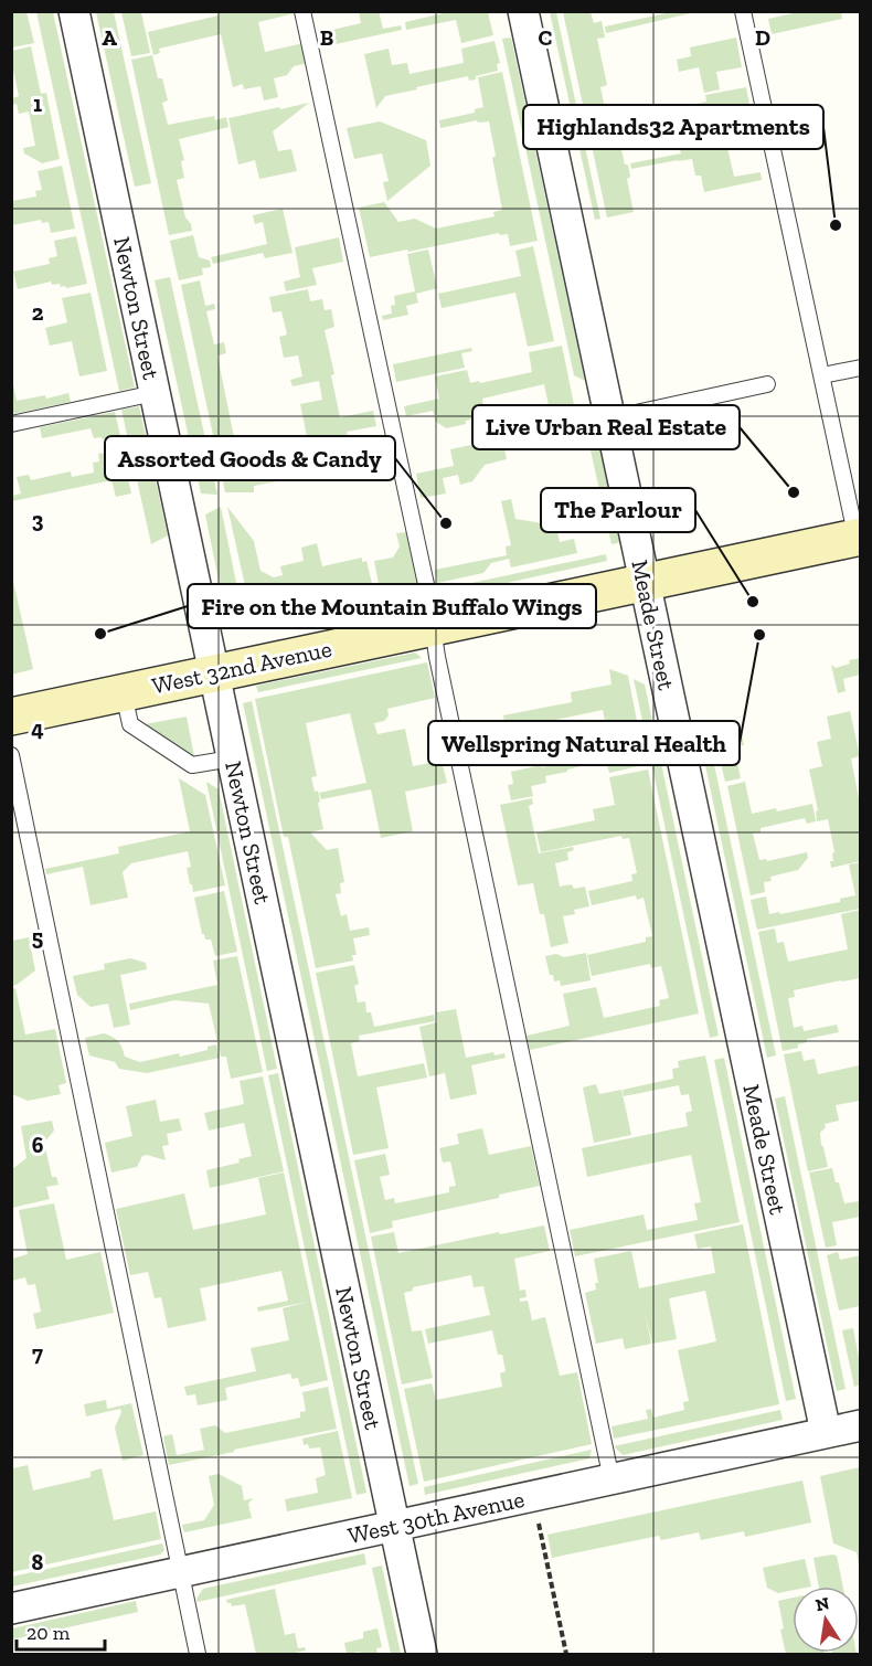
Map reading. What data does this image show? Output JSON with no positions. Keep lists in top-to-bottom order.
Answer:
{
  "streets": {
    "street": [
      "Newton Street",
      "Meade Street",
      "West 32nd Avenue",
      "West 30th Avenue"
    ]
  },
  "crossings": [
    ["Newton Street", "West 32nd Avenue"],
    ["Newton Street", "West 30th Avenue"],
    ["Meade Street", "West 32nd Avenue"],
    ["Meade Street", "West 30th Avenue"]
  ],
  "places": [
    "Highlands32 Apartments",
    "Live Urban Real Estate",
    "Assorted Goods & Candy",
    "The Parlour",
    "Fire on the Mountain Buffalo Wings",
    "Wellspring Natural Health"
  ],
  "scale_bar": "20 m",
  "north": "top",
  "grid": {
    "columns": [
      "A",
      "B",
      "C",
      "D"
    ],
    "rows": [
      "1",
      "2",
      "3",
      "4",
      "5",
      "6",
      "7",
      "8"
    ]
  }
}
